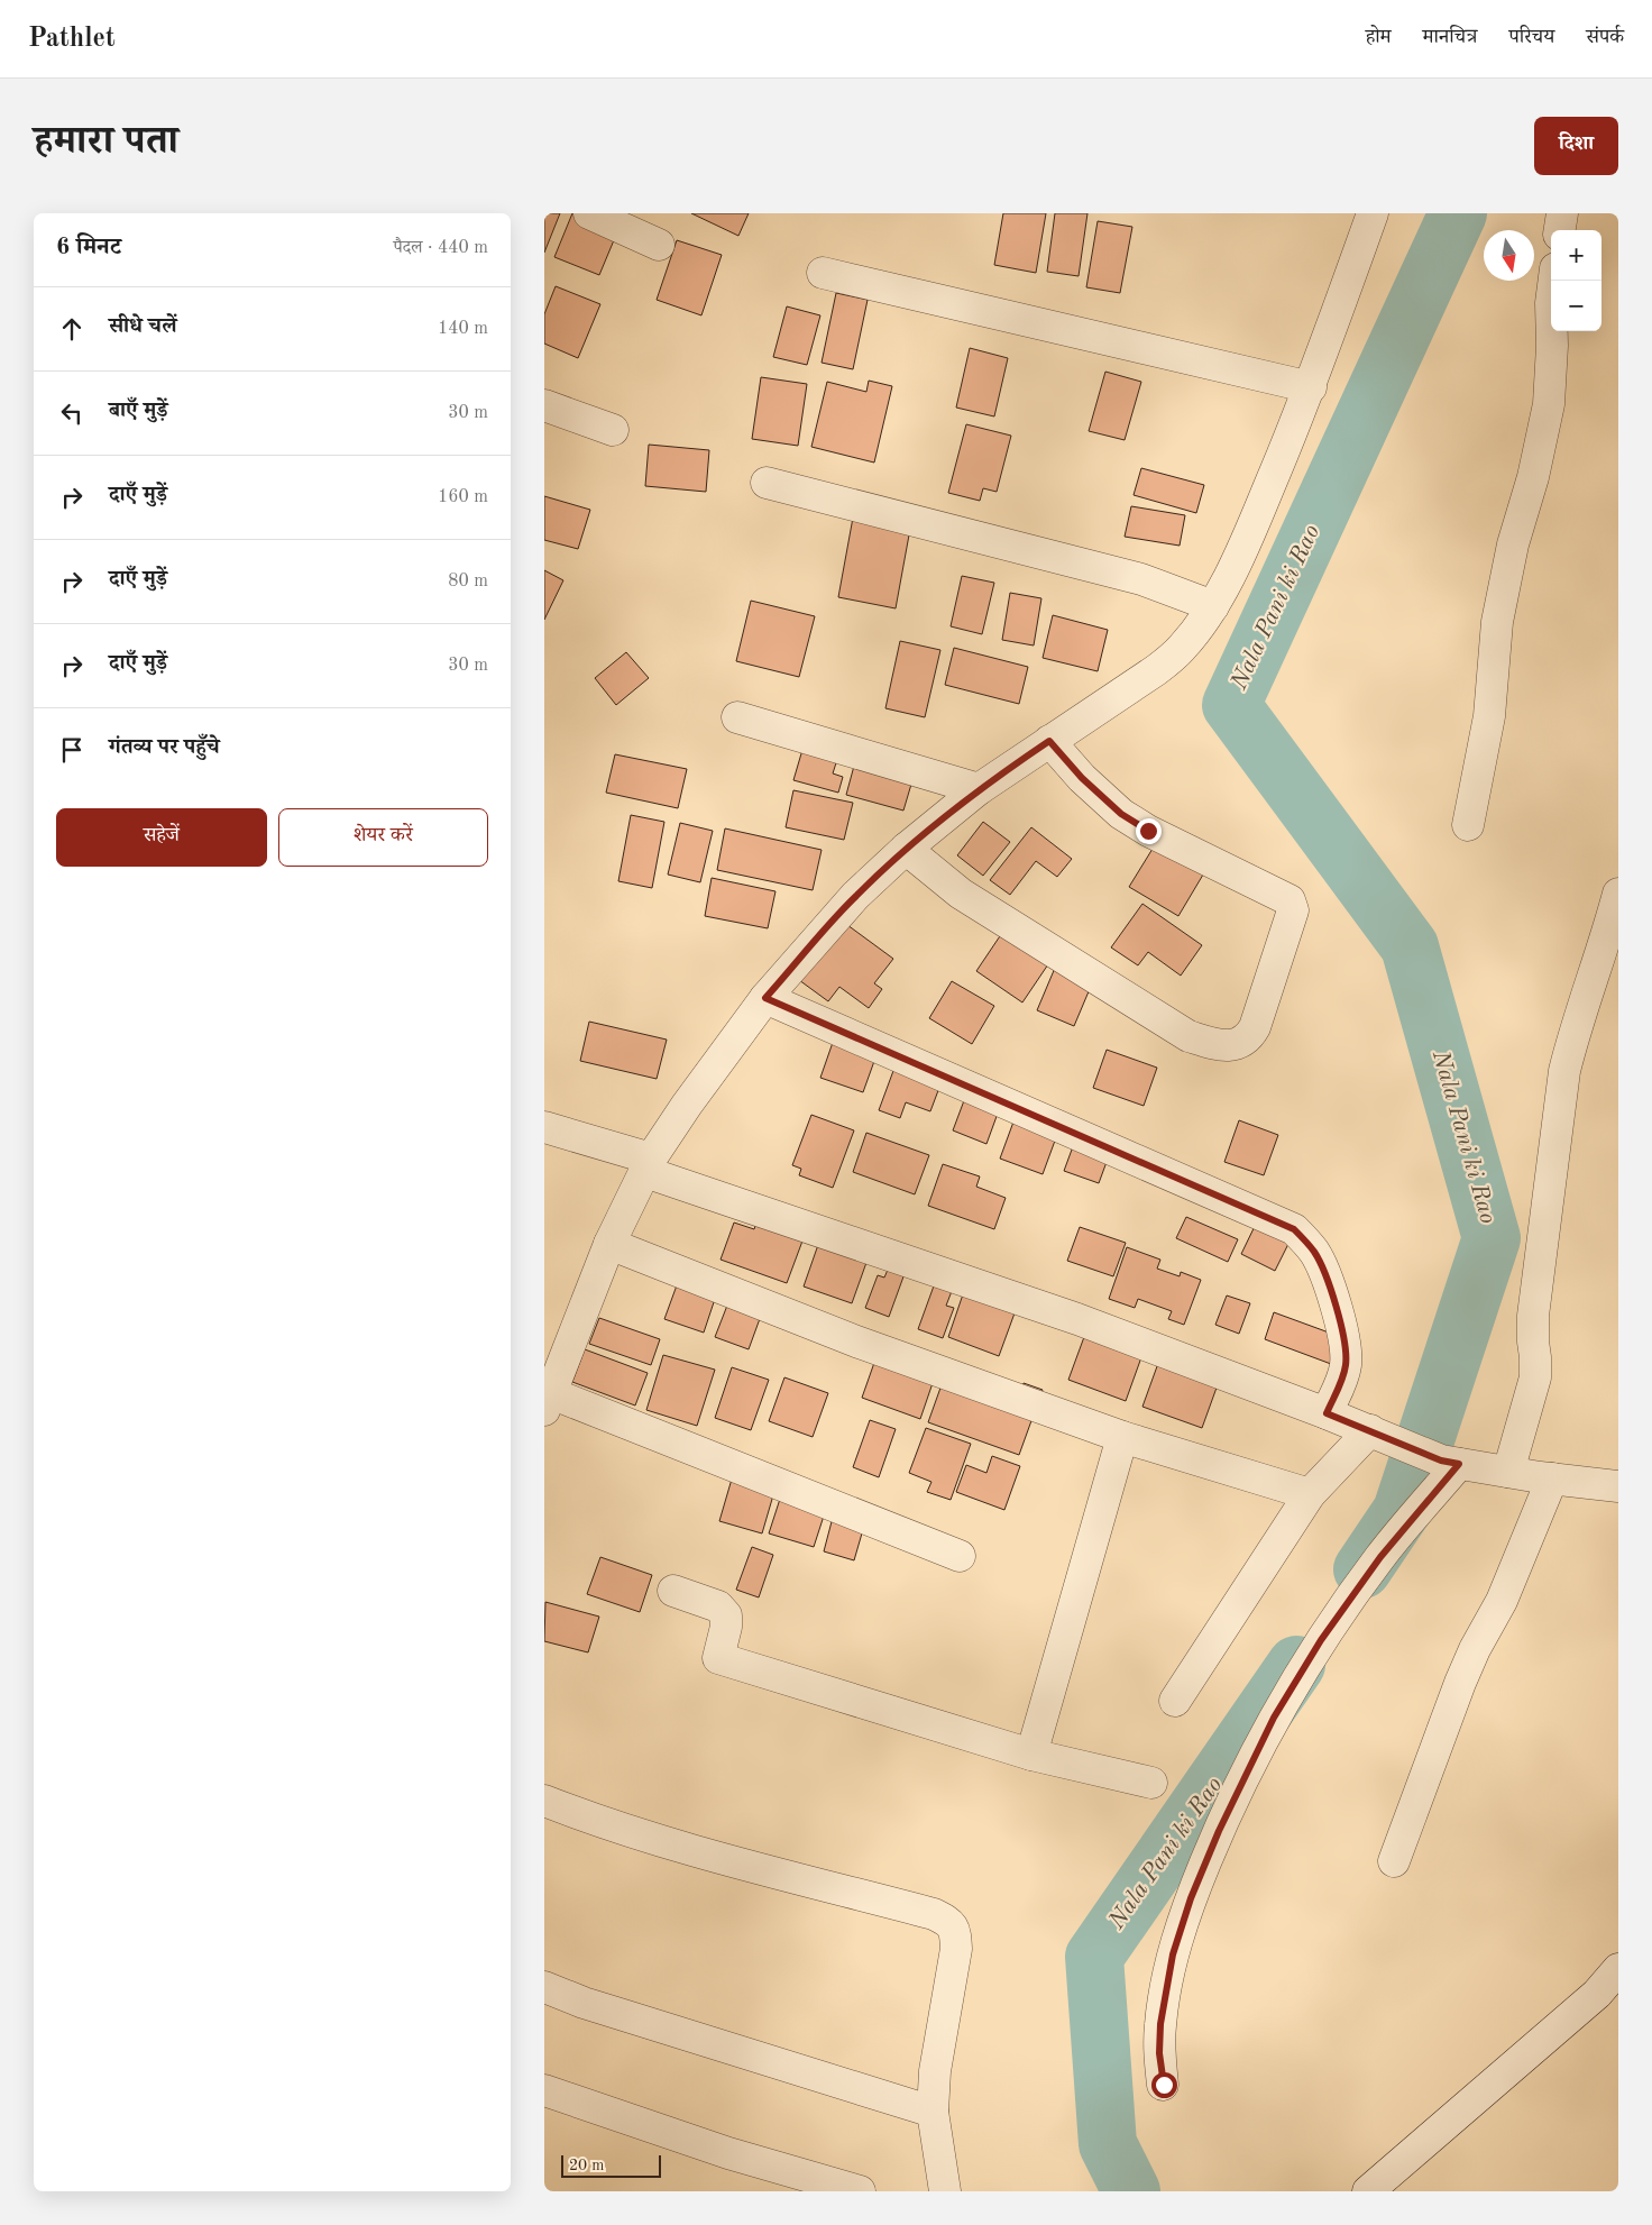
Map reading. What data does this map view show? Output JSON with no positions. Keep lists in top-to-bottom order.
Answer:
{
  "water": ["Nala Pani ki Rao"],
  "scale_bar": "20 m",
  "north": "bottom",
  "page": {
    "header": "Pathlet",
    "nav": [
      "होम",
      "मानचित्र",
      "परिचय",
      "संपर्क"
    ],
    "title": "हमारा पता",
    "buttons": [
      "दिशा",
      ["सहेजें", "शेयर करें"]
    ],
    "heading": ["6 मिनट", "पैदल · 440 m"],
    "map_buttons": ["+", "−"],
    "list": [
      ["सीधे चलें", "140 m"],
      ["बाएँ मुड़ें", "30 m"],
      ["दाएँ मुड़ें", "160 m"],
      ["दाएँ मुड़ें", "80 m"],
      ["दाएँ मुड़ें", "30 m"],
      "गंतव्य पर पहुँचे"
    ],
    "scale": "20 m"
  }
}
